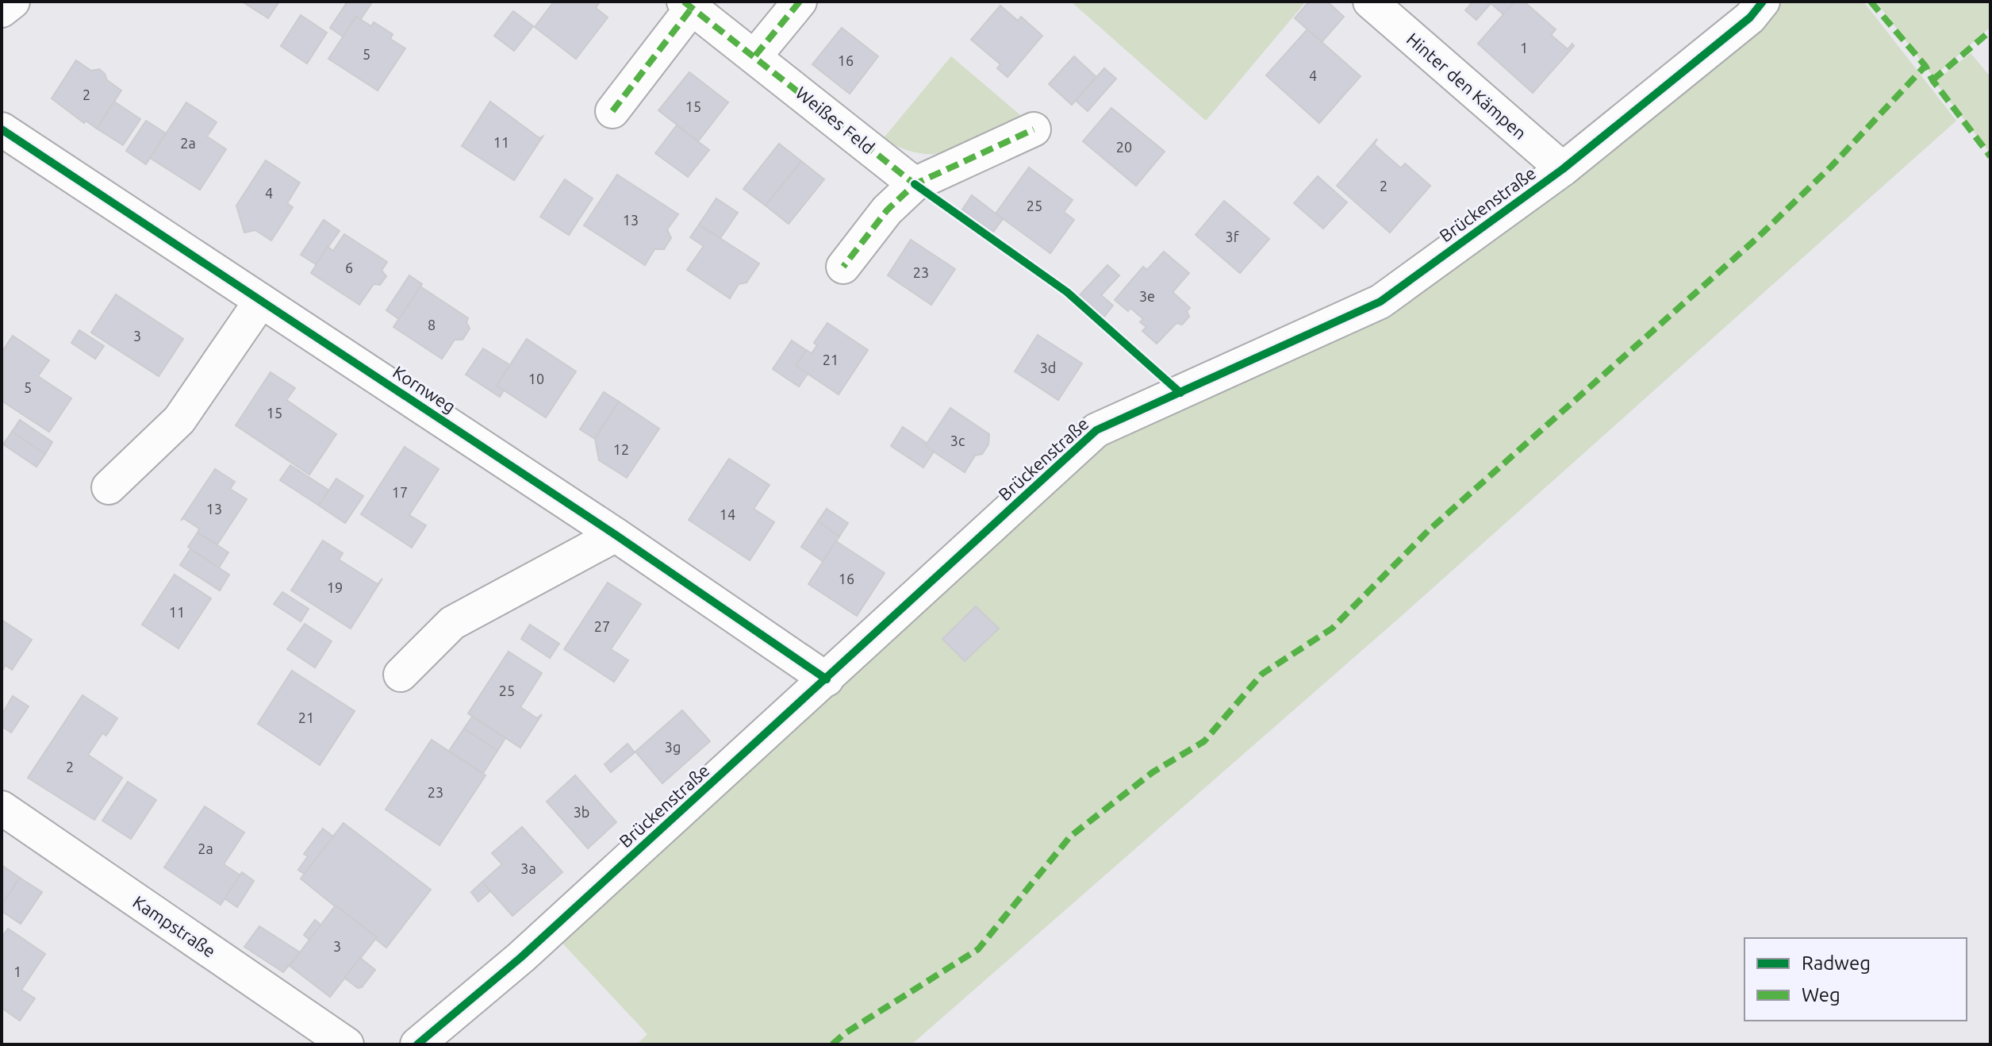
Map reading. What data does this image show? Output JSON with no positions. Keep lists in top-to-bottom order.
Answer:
{
  "streets": {
    "street": [
      "Hinter den Kämpen",
      "Weißes Feld",
      "Brückenstraße",
      "Kornweg",
      "Kampstraße"
    ]
  },
  "crossings": [
    ["Hinter den Kämpen", "Brückenstraße"],
    ["Brückenstraße", "Kornweg"]
  ],
  "house_numbers": [
    "1",
    "5",
    "16",
    "4",
    "2",
    "15",
    "11",
    "2a",
    "20",
    "2",
    "4",
    "25",
    "13",
    "3f",
    "6",
    "23",
    "3e",
    "8",
    "3",
    "21",
    "3d",
    "10",
    "5",
    "15",
    "3c",
    "12",
    "17",
    "13",
    "14",
    "16",
    "19",
    "11",
    "27",
    "25",
    "21",
    "3g",
    "2",
    "23",
    "3b",
    "2a",
    "3a",
    "3",
    "1"
  ],
  "legend": ["Radweg", "Weg"]
}
